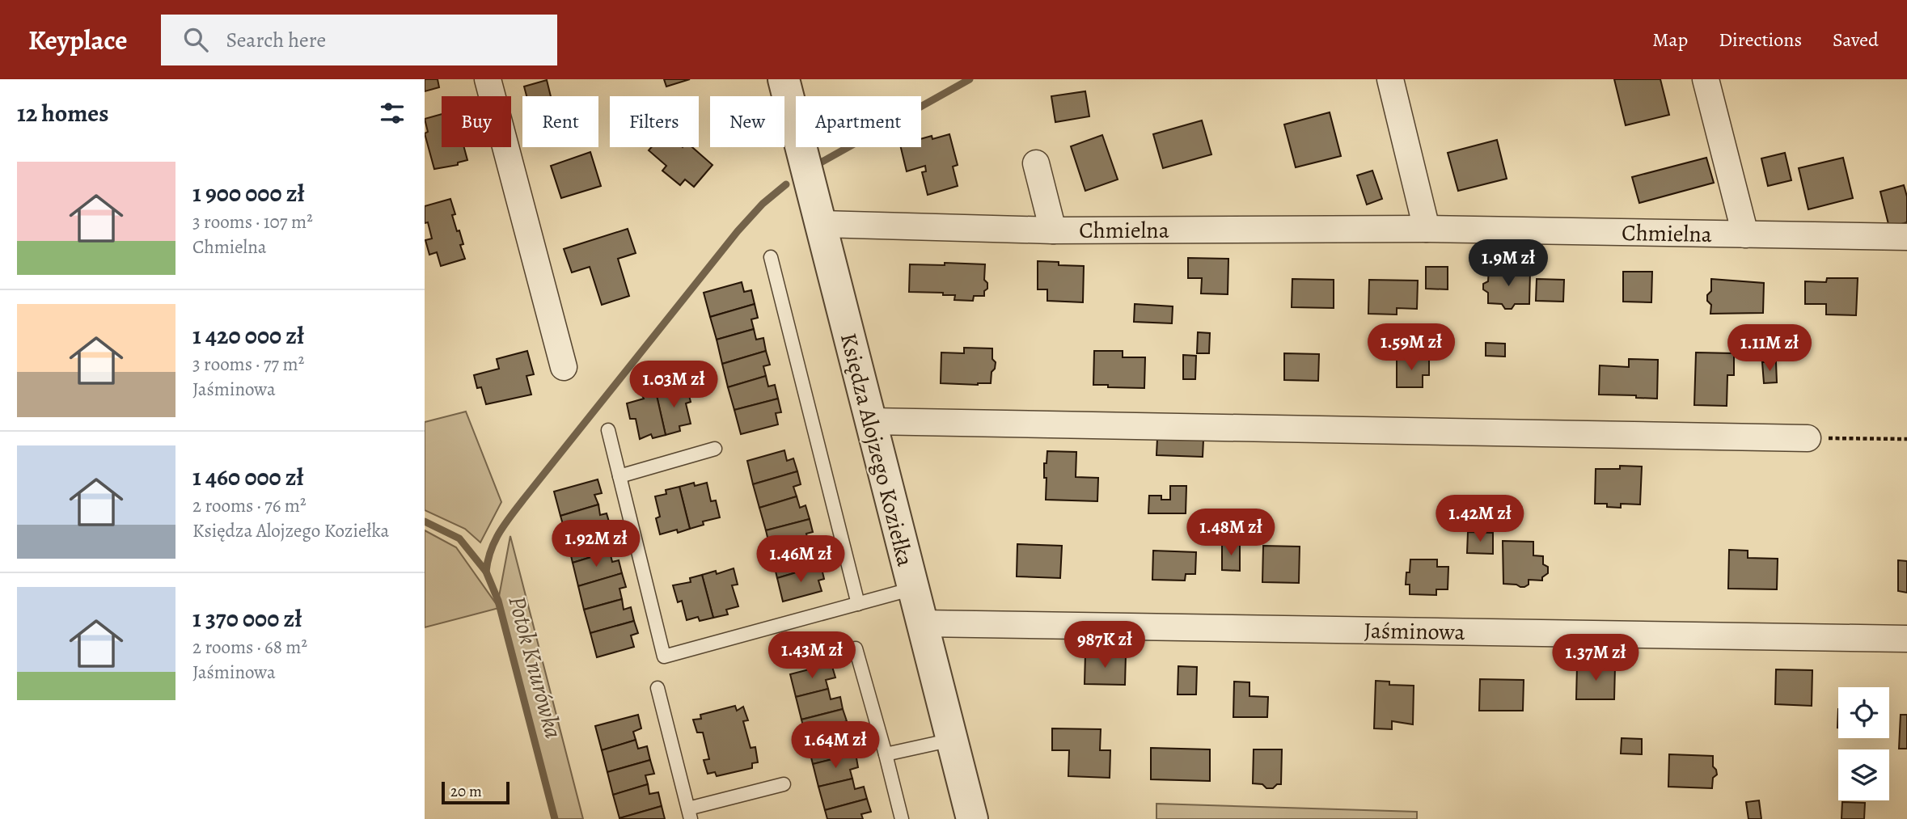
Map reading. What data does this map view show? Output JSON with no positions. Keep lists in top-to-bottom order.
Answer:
{
  "streets": {
    "street": ["Chmielna", "Księdza Alojzego Koziełka", "Jaśminowa"]
  },
  "crossings": [
    ["Chmielna", "Księdza Alojzego Koziełka"],
    ["Księdza Alojzego Koziełka", "Jaśminowa"]
  ],
  "water": ["Potok Knurówka"],
  "scale_bar": "20 m",
  "page": {
    "header": "Keyplace",
    "search": "Search here",
    "nav": ["Map", "Directions", "Saved"],
    "heading": "12 homes",
    "chip": [
      "Buy",
      "Rent",
      "Filters",
      "New",
      "Apartment"
    ],
    "list": [
      {
        "name": "1 900 000 zł",
        "note": "3 rooms · 107 m² · Chmielna"
      },
      {
        "name": "1 420 000 zł",
        "note": "3 rooms · 77 m² · Jaśminowa"
      },
      {
        "name": "1 460 000 zł",
        "note": "2 rooms · 76 m² · Księdza Alojzego Koziełka"
      },
      {
        "name": "1 370 000 zł",
        "note": "2 rooms · 68 m² · Jaśminowa"
      }
    ],
    "price": [
      "1.9M zł",
      "1.59M zł",
      "1.11M zł",
      "1.03M zł",
      "1.42M zł",
      "1.48M zł",
      "1.92M zł",
      "1.46M zł",
      "987K zł",
      "1.43M zł",
      "1.37M zł",
      "1.64M zł"
    ],
    "scale": "20 m"
  }
}
